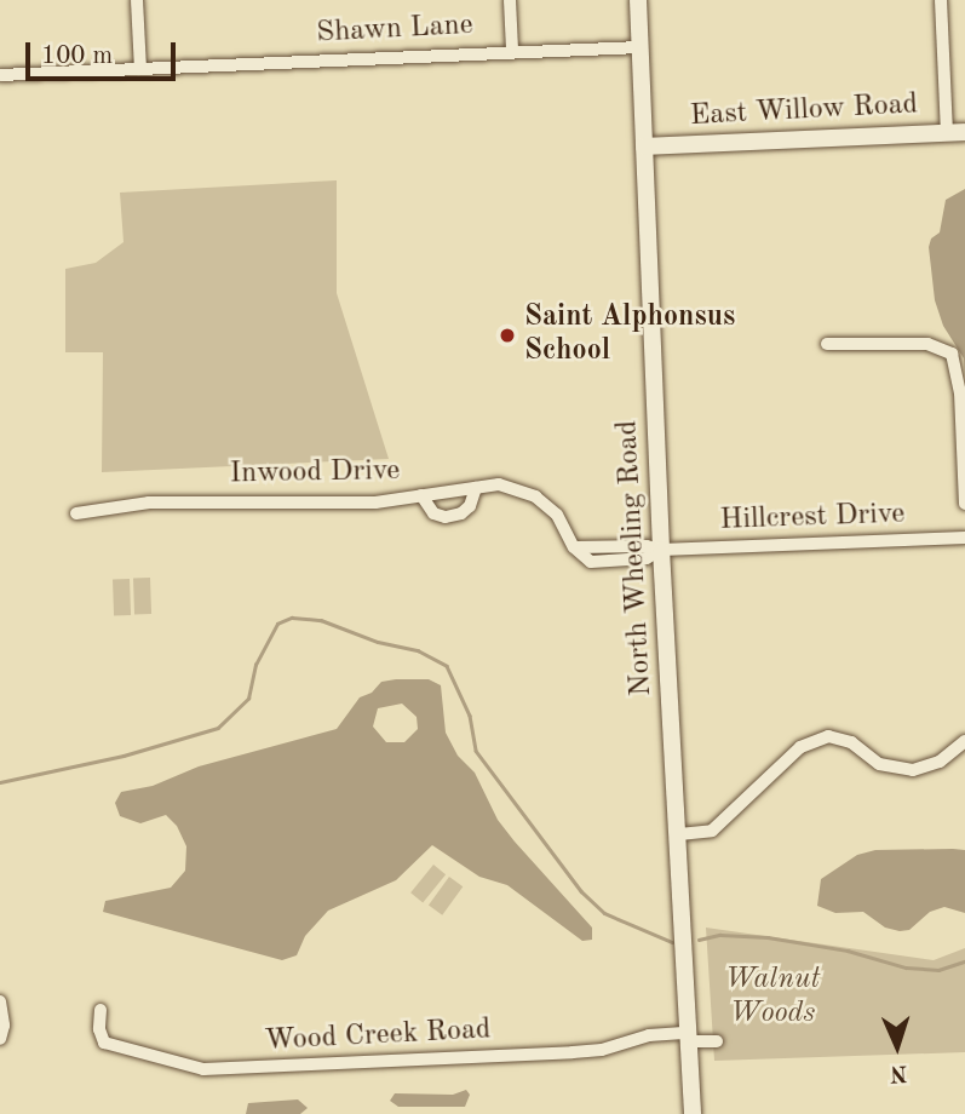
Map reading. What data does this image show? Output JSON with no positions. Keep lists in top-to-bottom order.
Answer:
{
  "streets": {
    "main road": ["East Willow Road", "North Wheeling Road"],
    "street": [
      "Shawn Lane",
      "Inwood Drive",
      "Hillcrest Drive",
      "Wood Creek Road"
    ]
  },
  "crossings": [
    ["Shawn Lane", "North Wheeling Road"],
    ["East Willow Road", "North Wheeling Road"],
    ["Inwood Drive", "Hillcrest Drive"],
    ["Inwood Drive", "North Wheeling Road"],
    ["Hillcrest Drive", "North Wheeling Road"],
    ["North Wheeling Road", "Wood Creek Road"]
  ],
  "parks": ["Walnut Woods"],
  "places": ["Saint Alphonsus School"],
  "scale_bar": "100 m",
  "north": "bottom"
}
